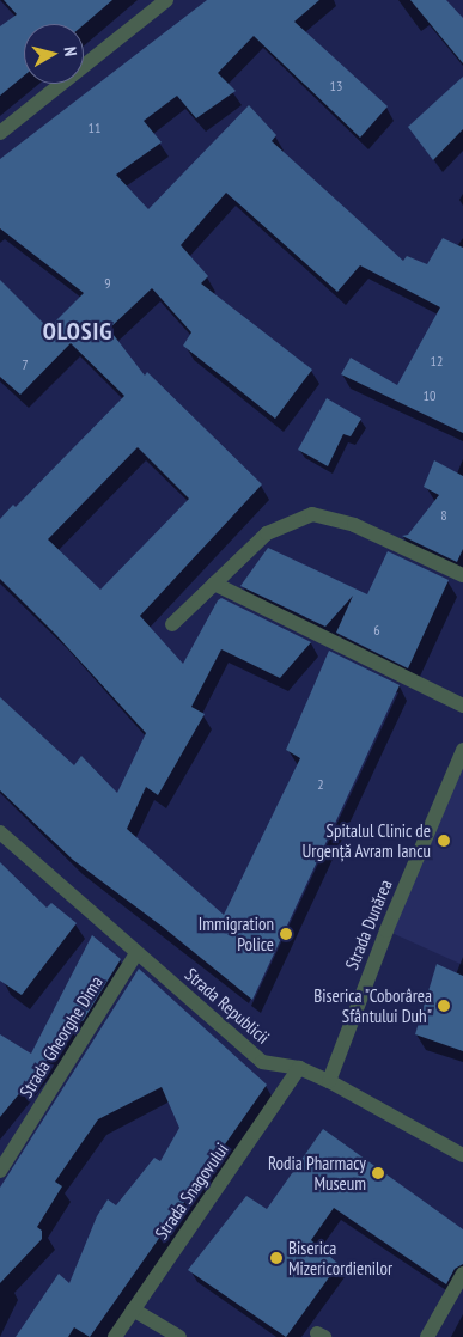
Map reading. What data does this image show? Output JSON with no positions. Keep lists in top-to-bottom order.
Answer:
{
  "streets": {
    "street": [
      "Strada Dunărea",
      "Strada Republicii",
      "Strada Gheorghe Dima",
      "Strada Snagovului"
    ]
  },
  "crossings": [
    ["Strada Dunărea", "Strada Republicii"],
    ["Strada Republicii", "Strada Gheorghe Dima"],
    ["Strada Republicii", "Strada Snagovului"]
  ],
  "districts": ["OLOSIG"],
  "places": [
    "Spitalul Clinic de Urgență Avram Iancu",
    "Immigration Police",
    "Biserica \"Coborârea Sfântului Duh\"",
    "Rodia Pharmacy Museum",
    "Biserica Mizericordienilor"
  ],
  "house_numbers": [
    "13",
    "11",
    "9",
    "12",
    "7",
    "10",
    "8",
    "6",
    "2"
  ],
  "north": "right"
}
